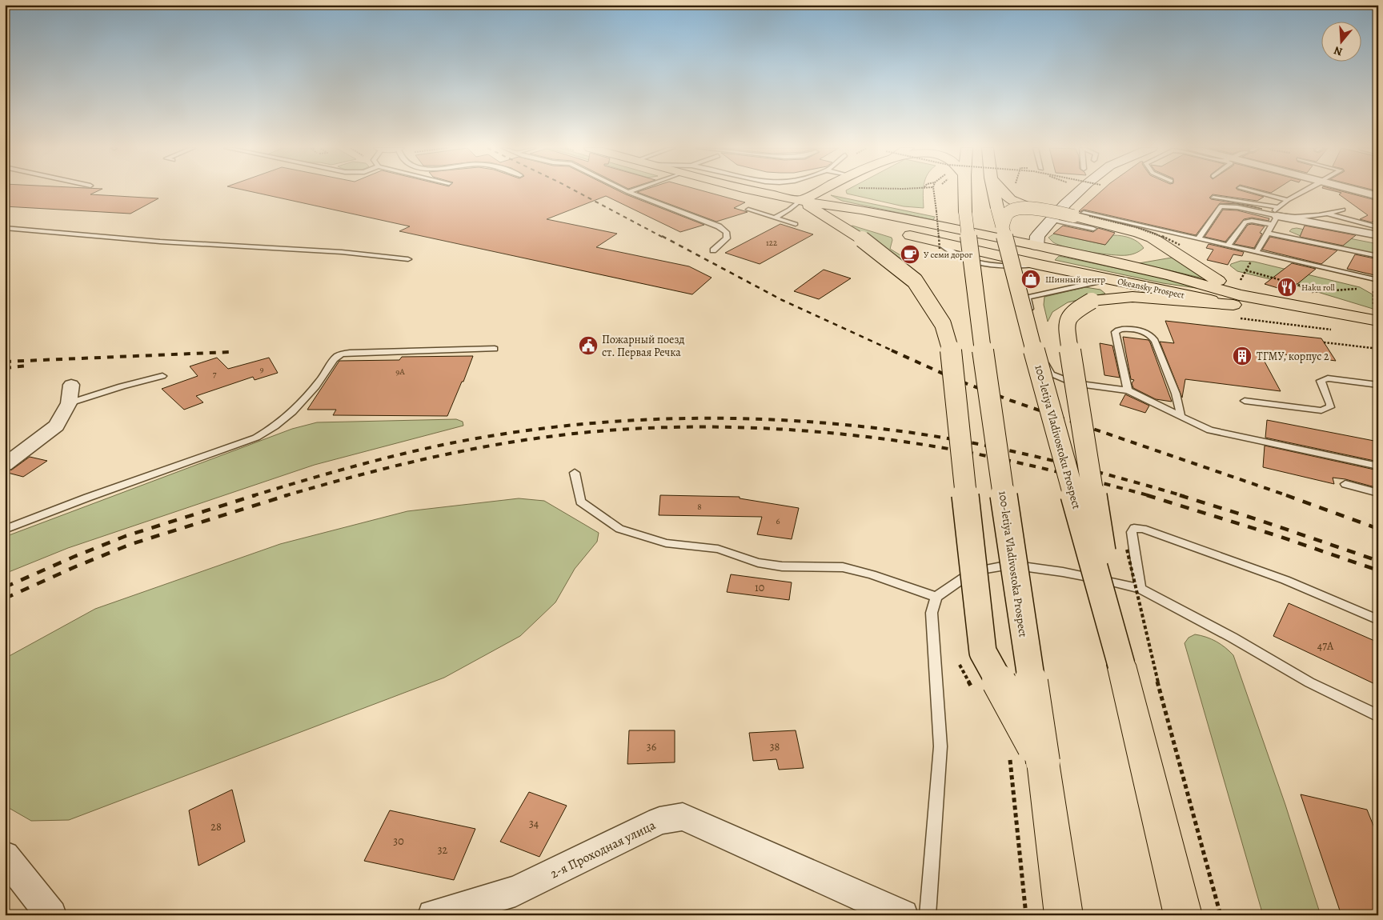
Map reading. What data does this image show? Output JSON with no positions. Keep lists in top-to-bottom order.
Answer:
{
  "streets": {
    "main road": ["Okeansky Prospect", "100-letiya Vladivostoku Prospect", "100-letiya Vladivostoka Prospect"],
    "street": ["2-я Проходная улица"]
  },
  "places": {
    "cafe": ["У семи дорог"],
    "shop": ["Шинный центр"],
    "restaurant": ["Haku roll"],
    "public building": ["Пожарный поезд ст. Первая Речка"],
    "building": ["ТГМУ, корпус 2"]
  },
  "house_numbers": [
    "122",
    "9",
    "9А",
    "7",
    "8",
    "6",
    "10",
    "47А",
    "36",
    "38",
    "34",
    "28",
    "30",
    "32"
  ],
  "north": "bottom"
}
